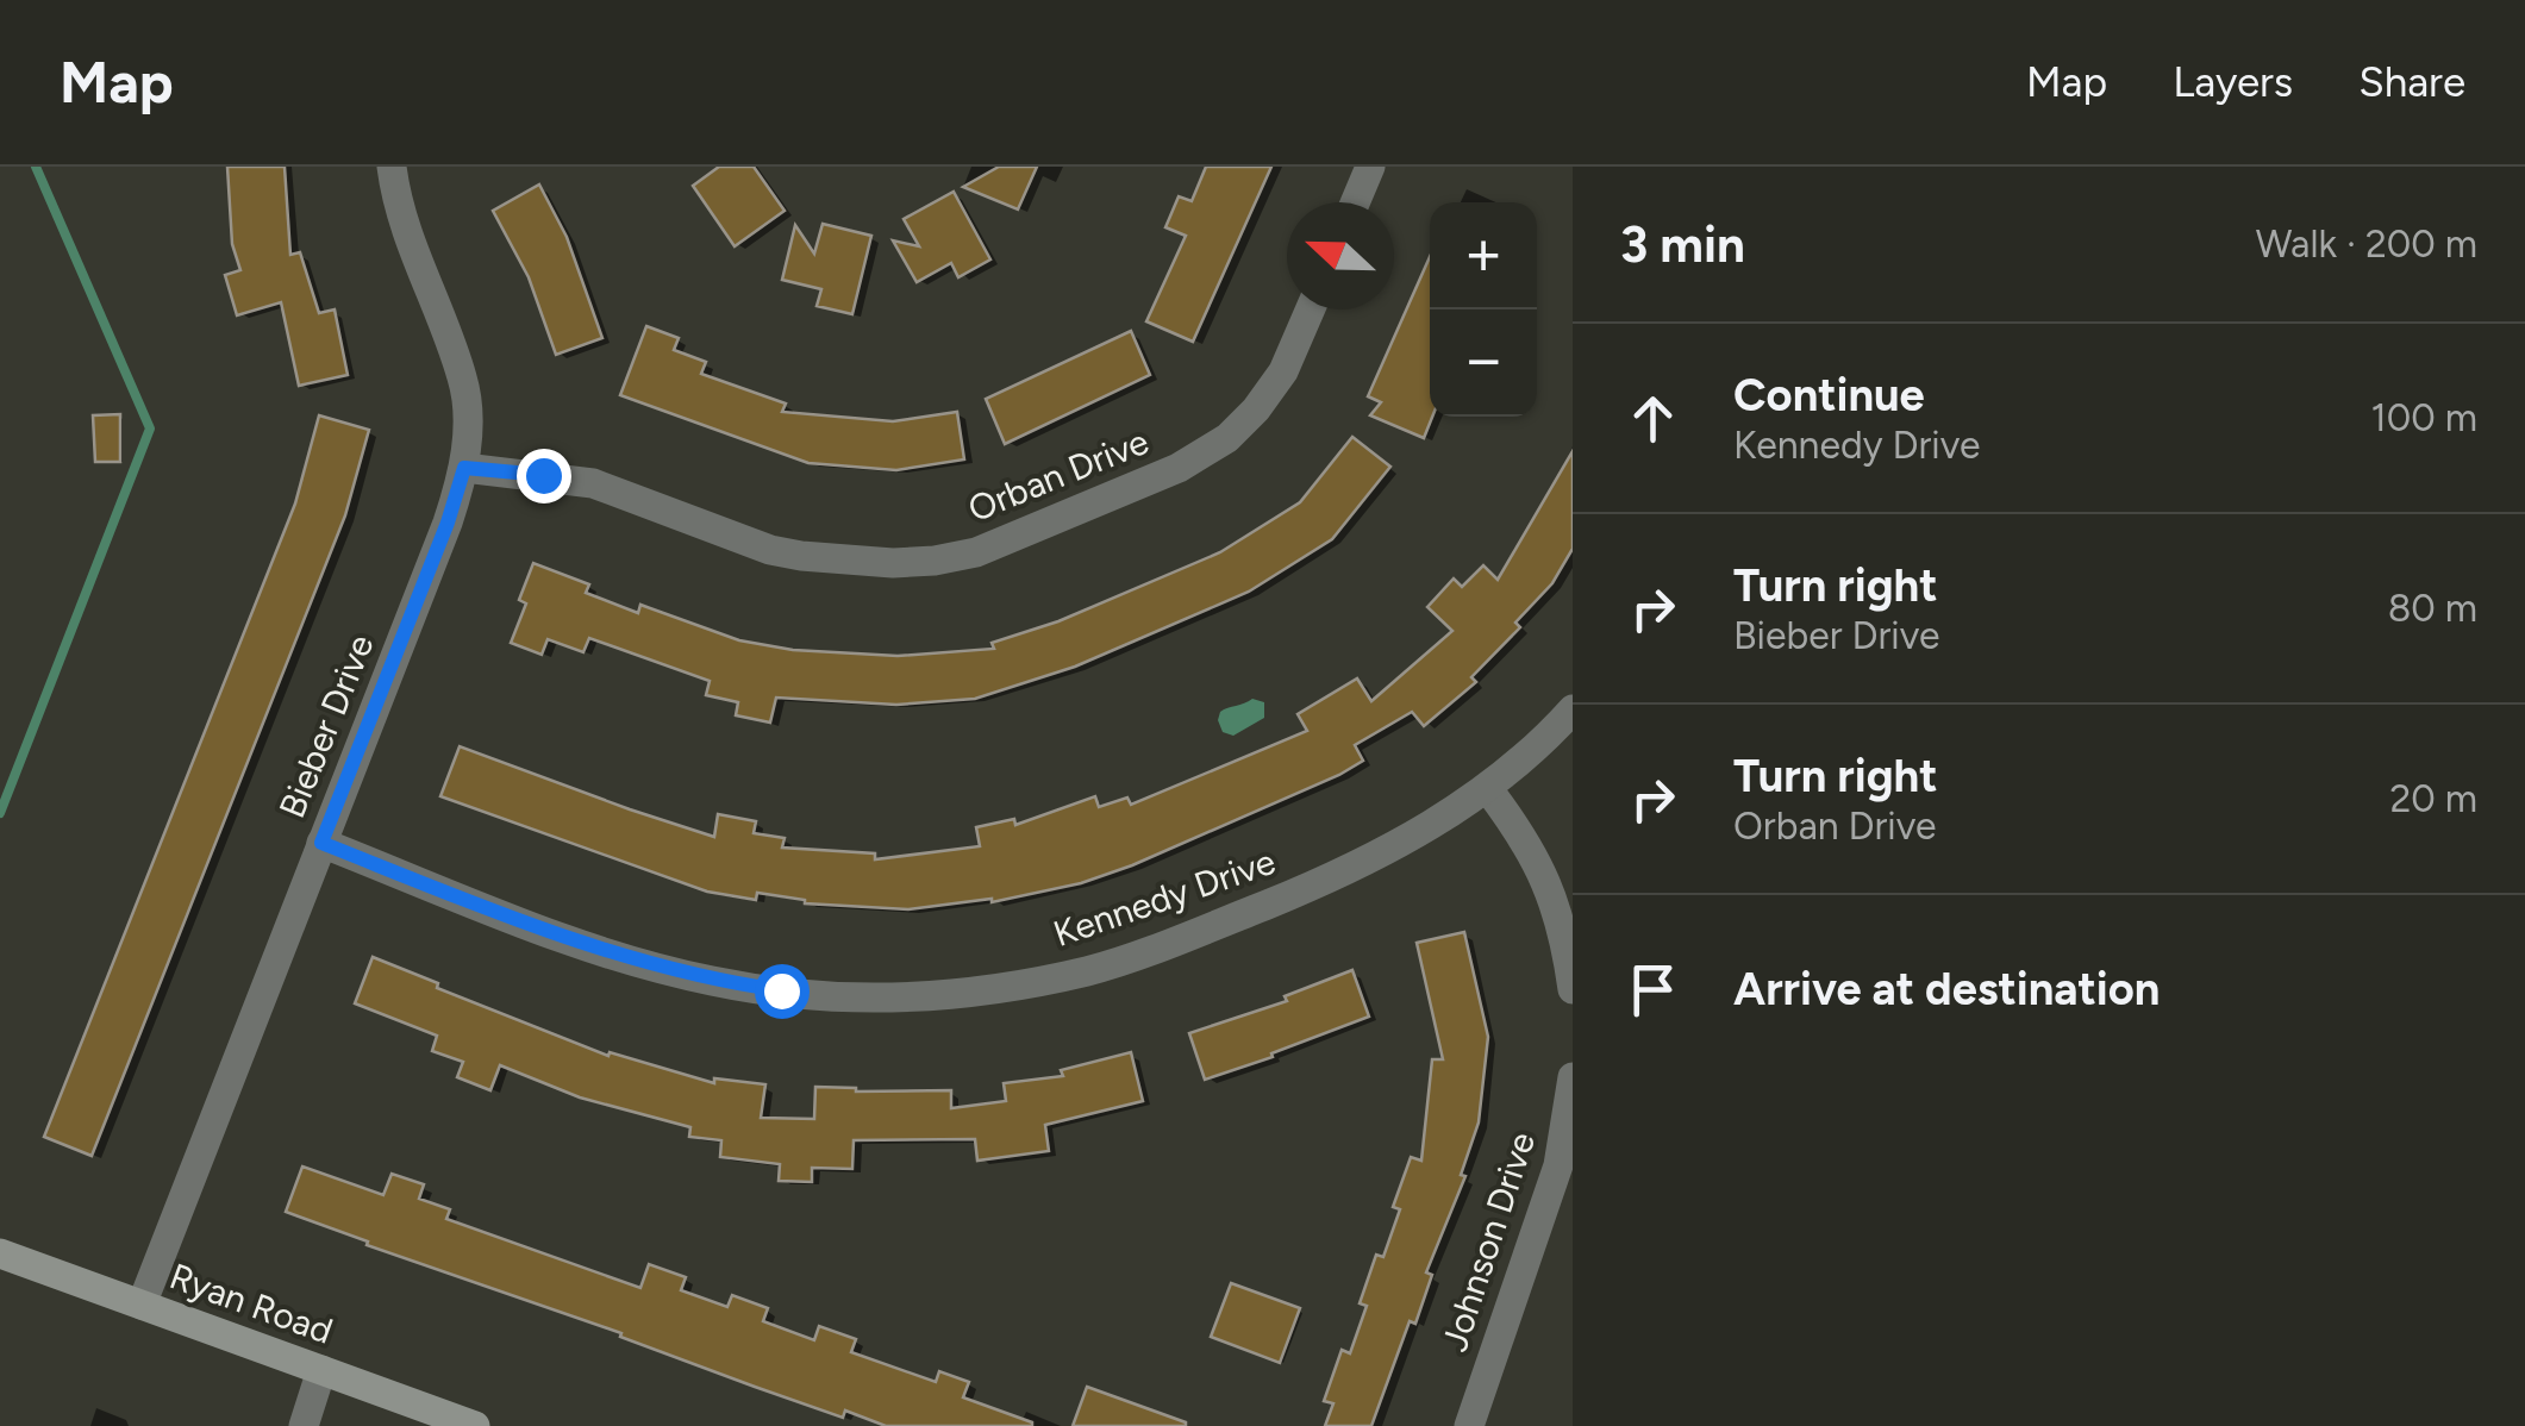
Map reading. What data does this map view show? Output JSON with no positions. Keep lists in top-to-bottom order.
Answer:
{
  "streets": {
    "main road": ["Ryan Road"],
    "street": [
      "Orban Drive",
      "Bieber Drive",
      "Kennedy Drive",
      "Johnson Drive"
    ]
  },
  "crossings": [
    ["Orban Drive", "Bieber Drive"],
    ["Bieber Drive", "Kennedy Drive"],
    ["Bieber Drive", "Ryan Road"]
  ],
  "north": "left",
  "page": {
    "header": "Map",
    "nav": ["Map", "Layers", "Share"],
    "heading": ["3 min", "Walk · 200 m"],
    "map_buttons": ["+", "−"],
    "list": [
      ["Continue", "Kennedy Drive", "100 m"],
      ["Turn right", "Bieber Drive", "80 m"],
      ["Turn right", "Orban Drive", "20 m"],
      "Arrive at destination"
    ]
  }
}
